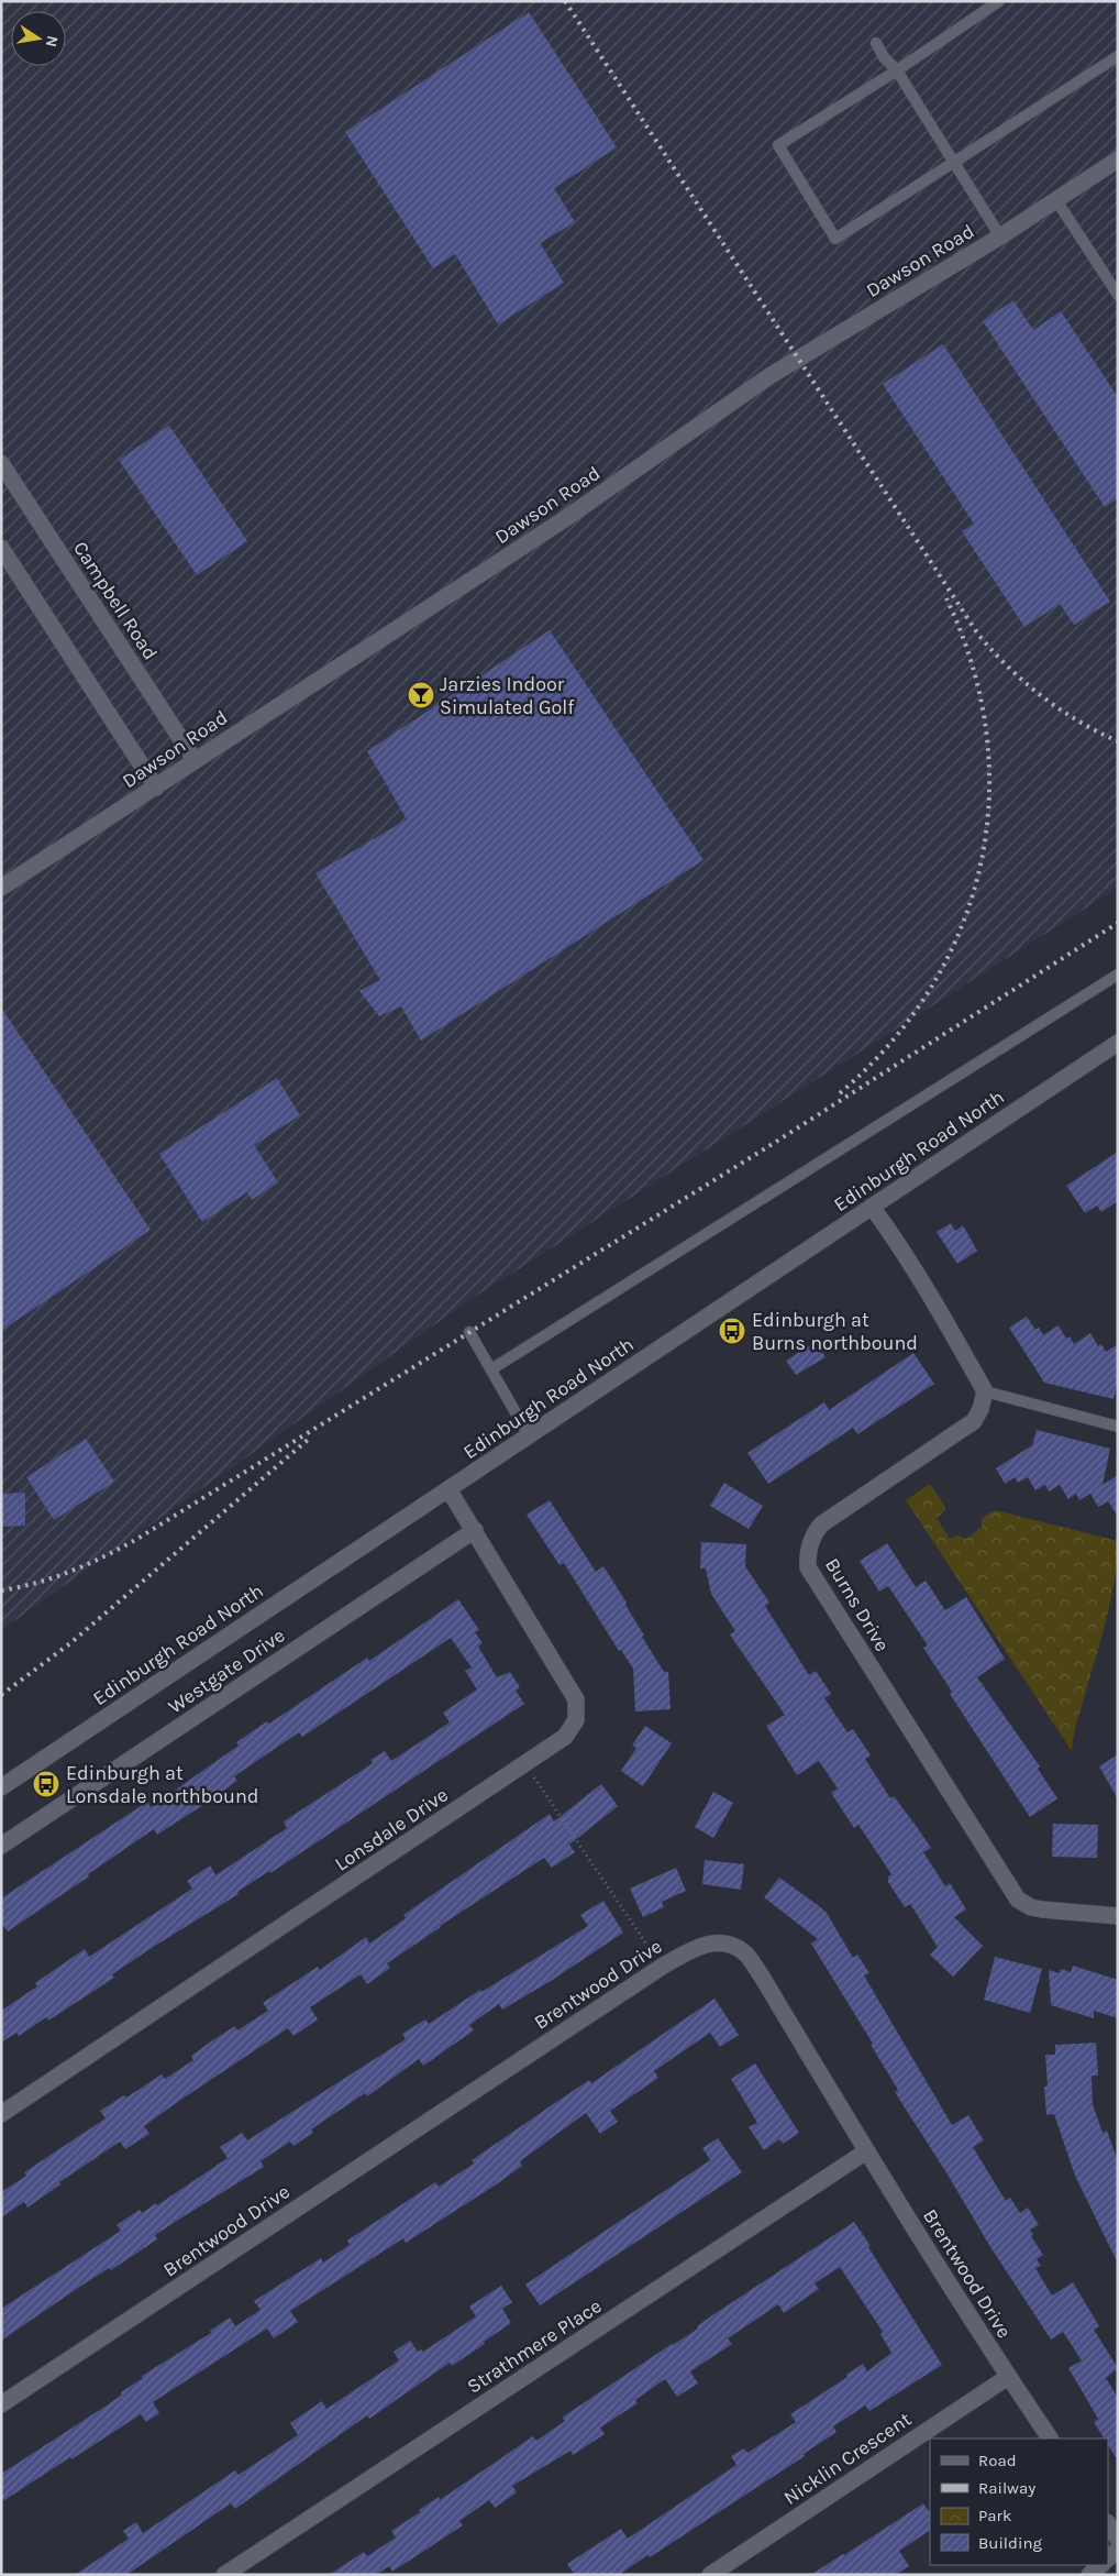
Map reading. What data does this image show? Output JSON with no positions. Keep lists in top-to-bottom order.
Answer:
{
  "streets": {
    "street": [
      "Dawson Road",
      "Campbell Road",
      "Edinburgh Road North",
      "Burns Drive",
      "Westgate Drive",
      "Lonsdale Drive",
      "Brentwood Drive",
      "Strathmere Place",
      "Nicklin Crescent"
    ]
  },
  "crossings": [
    ["Dawson Road", "Campbell Road"],
    ["Edinburgh Road North", "Lonsdale Drive"],
    ["Westgate Drive", "Lonsdale Drive"],
    ["Brentwood Drive", "Strathmere Place"],
    ["Brentwood Drive", "Nicklin Crescent"]
  ],
  "places": {
    "bar": ["Jarzies Indoor Simulated Golf"],
    "bus stop": ["Edinburgh at Burns northbound", "Edinburgh at Lonsdale northbound"]
  },
  "legend": [
    "Road",
    "Railway",
    "Park",
    "Building"
  ],
  "north": "right"
}
